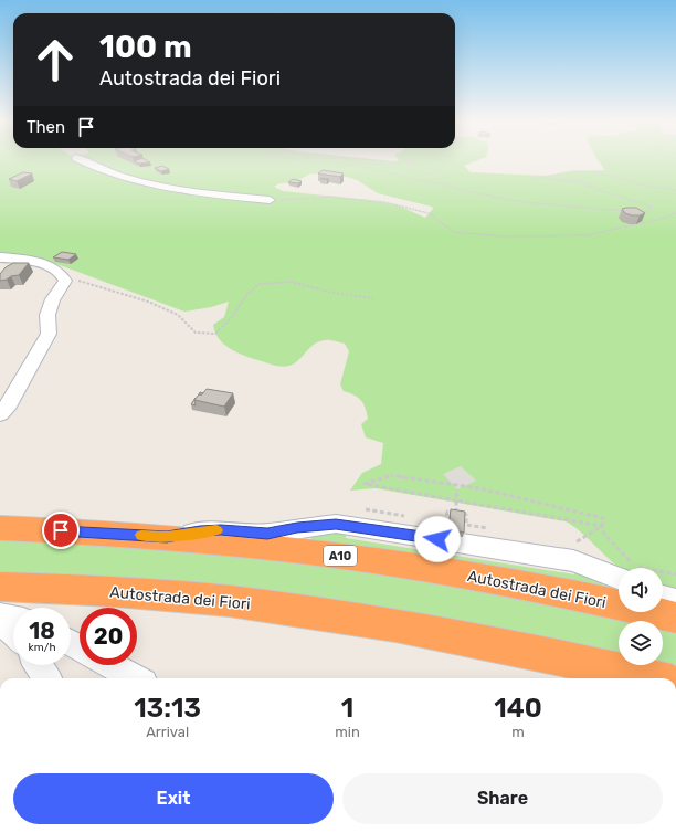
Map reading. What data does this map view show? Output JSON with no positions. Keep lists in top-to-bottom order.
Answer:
{
  "streets": {
    "highway": ["A10", "Autostrada dei Fiori"]
  },
  "page": {
    "turn": ["100 m", "Autostrada dei Fiori"],
    "then": "Then",
    "speed": "18 km/h",
    "limit": "20",
    "eta": [
      "13:13",
      "Arrival",
      "1",
      "min",
      "140",
      "m"
    ],
    "buttons": ["Exit", "Share"]
  }
}
